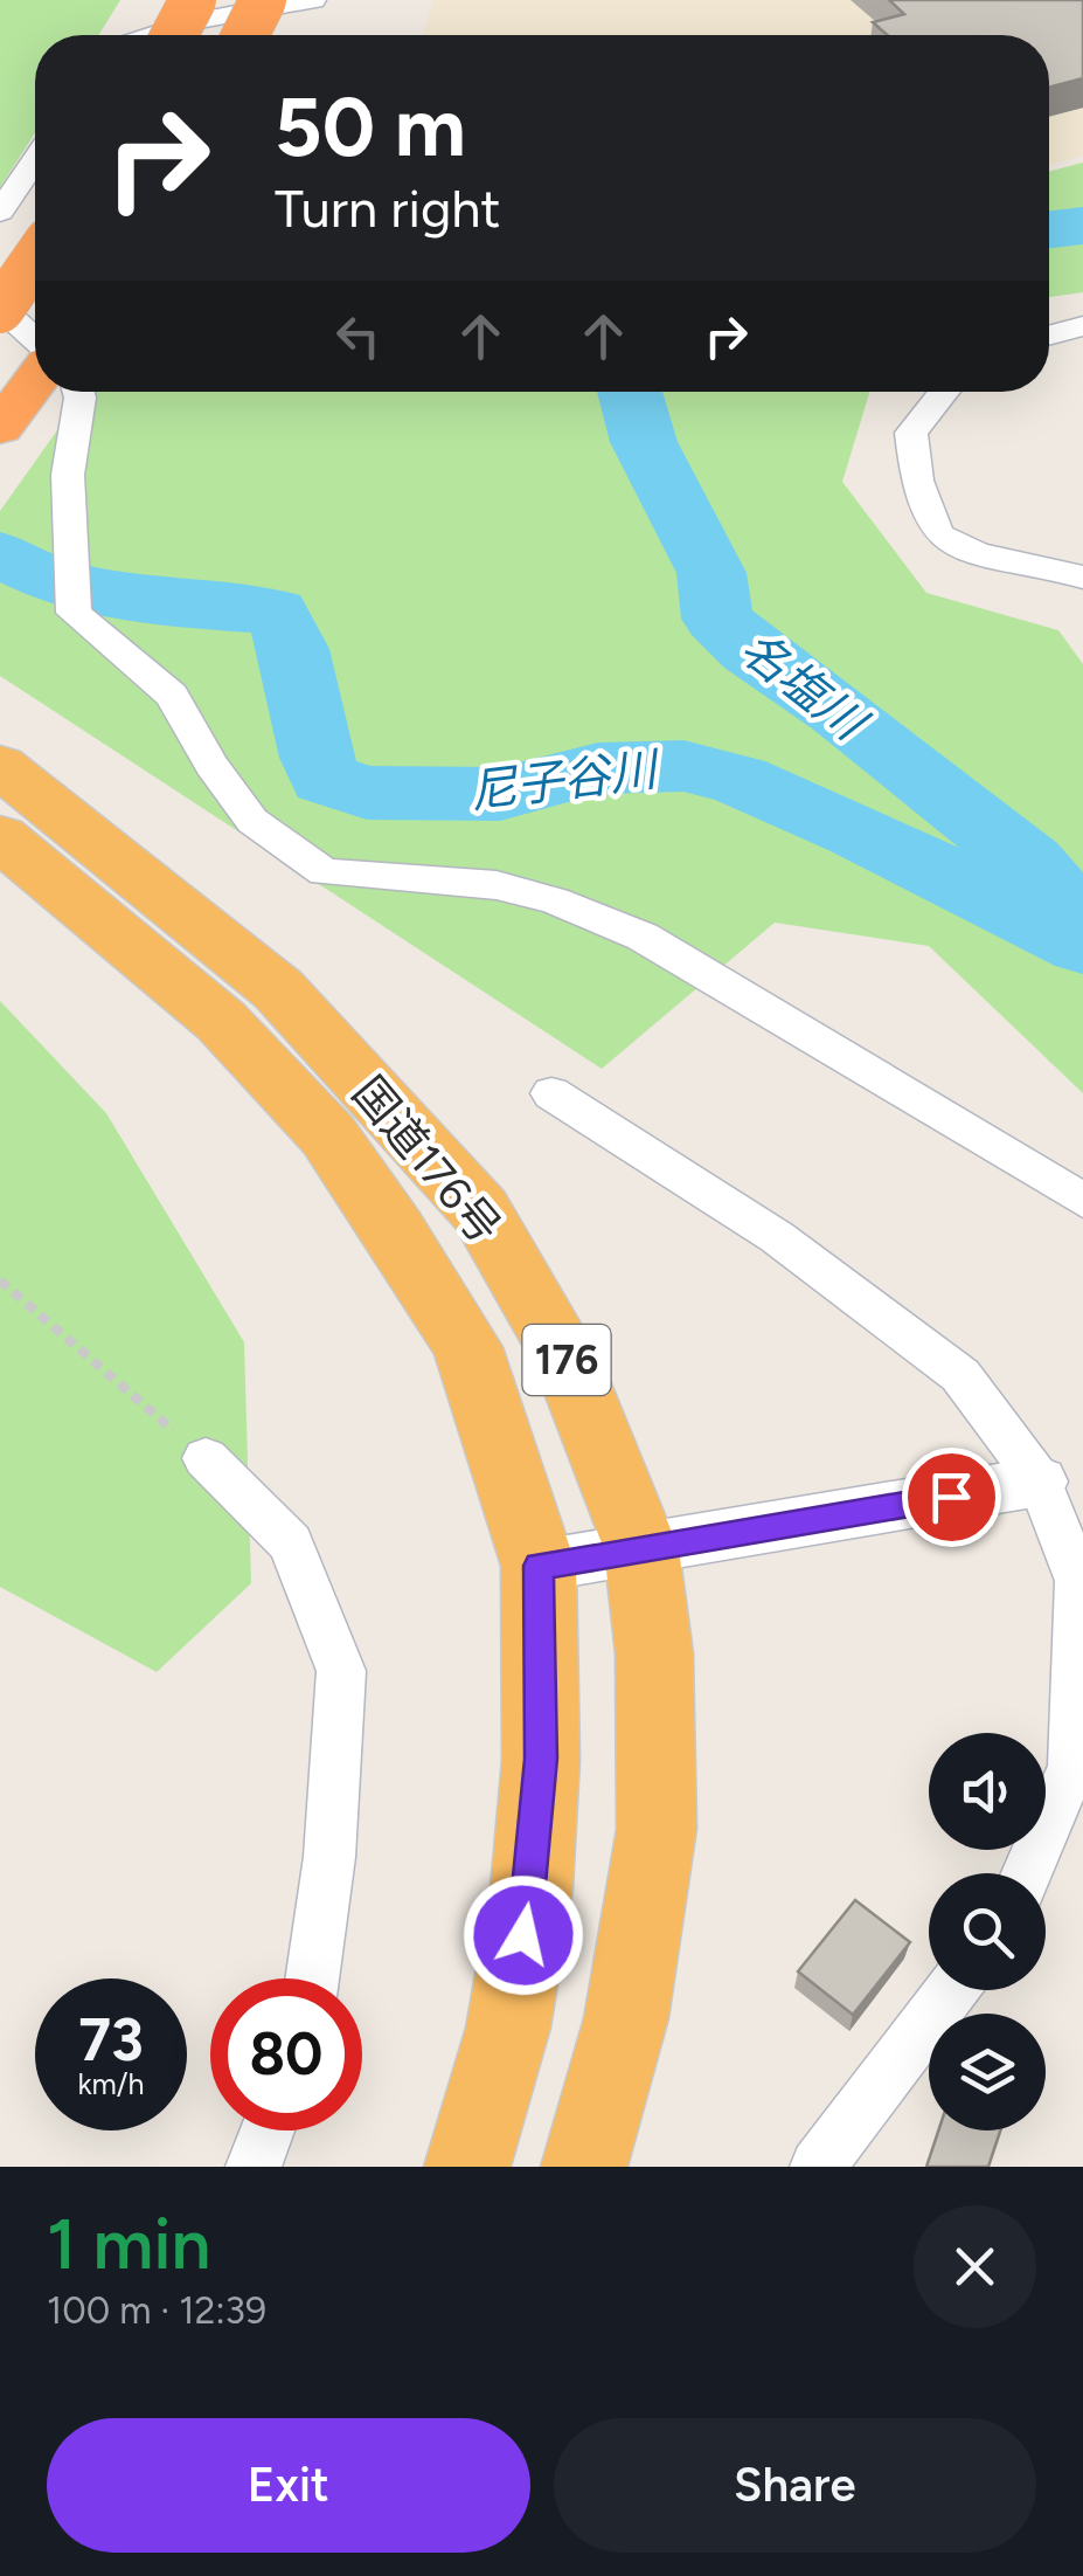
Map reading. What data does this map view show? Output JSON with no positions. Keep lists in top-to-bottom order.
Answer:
{
  "streets": {
    "highway": ["国道176号", "176"]
  },
  "water": ["名塩川", "尼子谷川"],
  "page": {
    "turn": ["50 m", "Turn right"],
    "speed": "73 km/h",
    "limit": "80",
    "heading": ["1 min", "100 m · 12:39"],
    "buttons": ["Exit", "Share"]
  }
}
